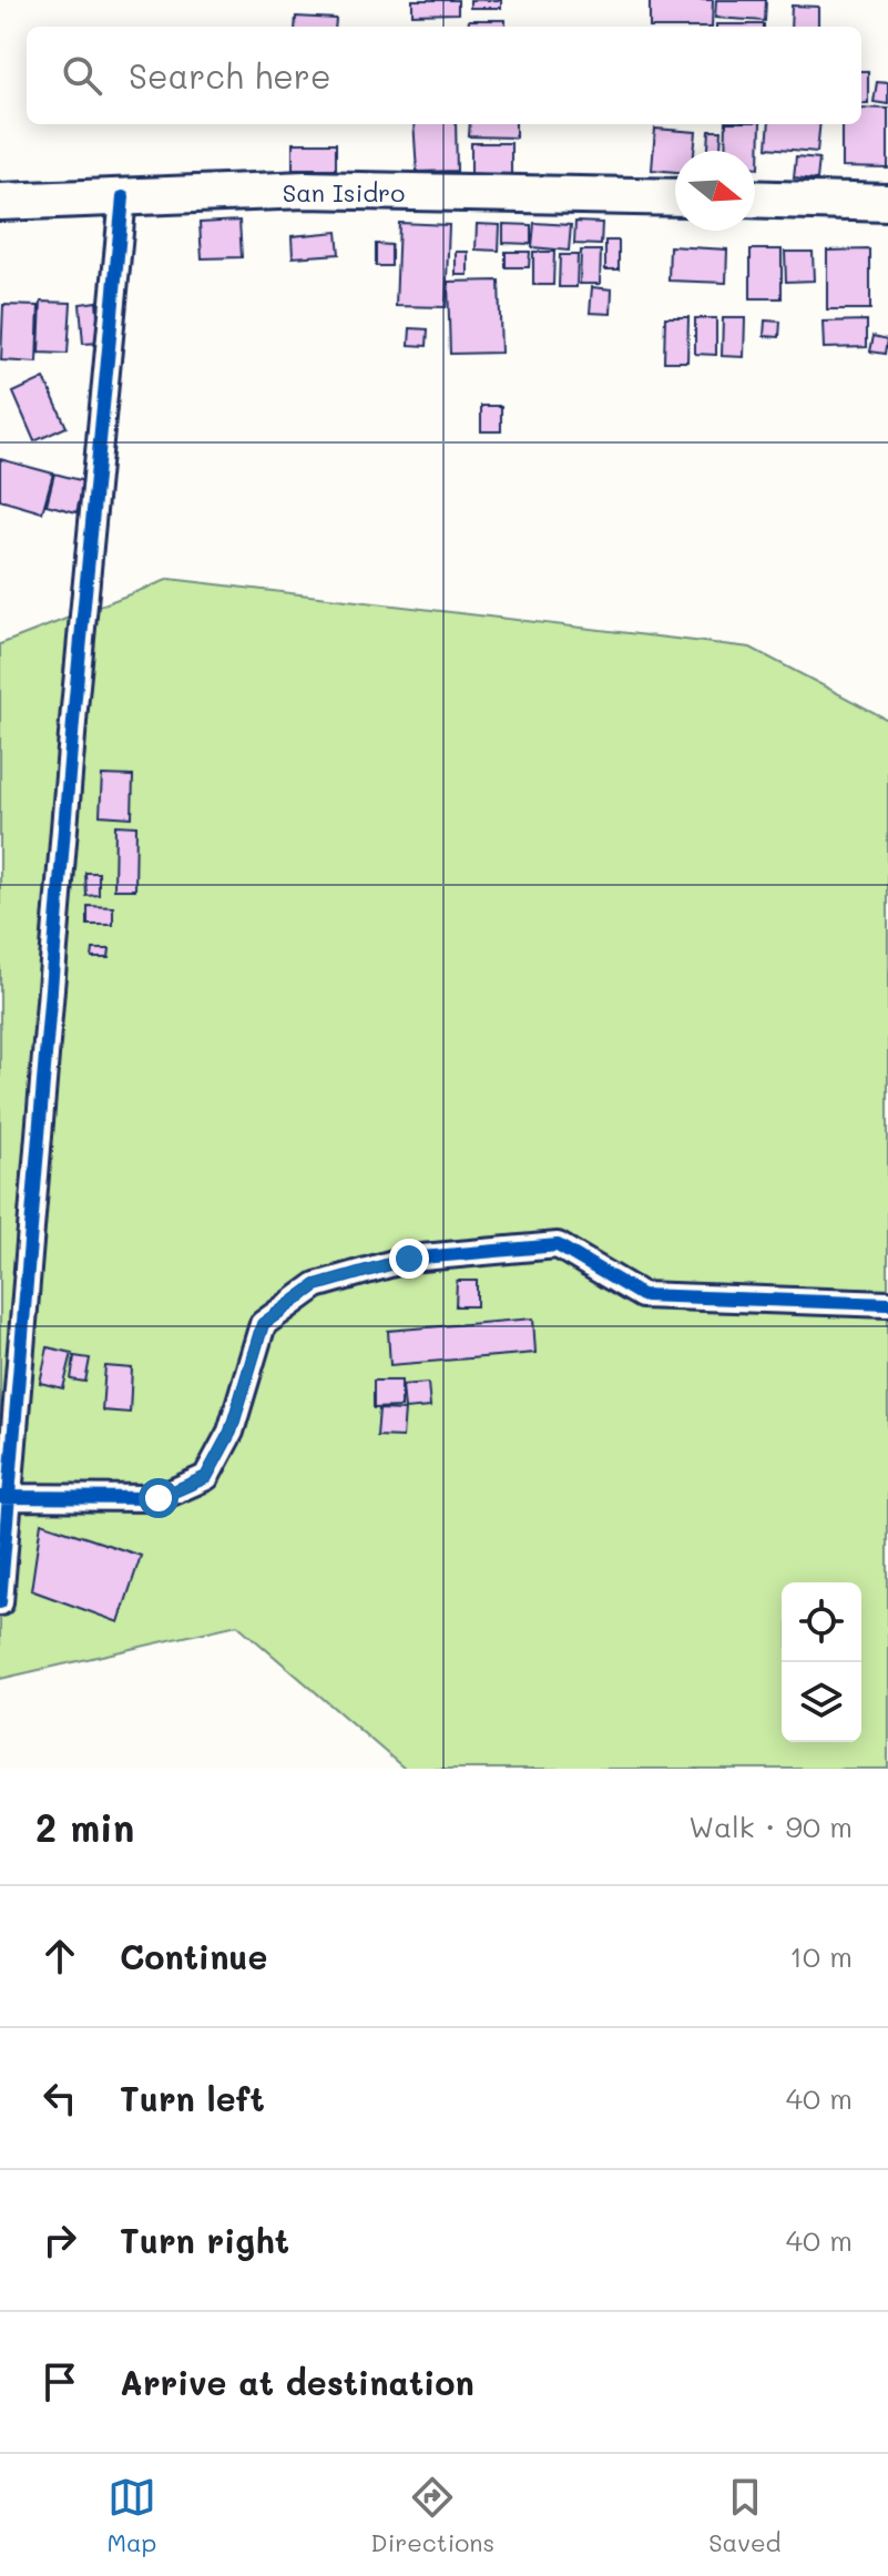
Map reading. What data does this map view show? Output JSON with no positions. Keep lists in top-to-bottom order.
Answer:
{
  "streets": {
    "street": ["San Isidro"]
  },
  "north": "right",
  "page": {
    "search": "Search here",
    "heading": ["2 min", "Walk · 90 m"],
    "list": [
      ["Continue", "10 m"],
      ["Turn left", "40 m"],
      ["Turn right", "40 m"],
      "Arrive at destination"
    ],
    "nav": ["Map", "Directions", "Saved"]
  }
}
